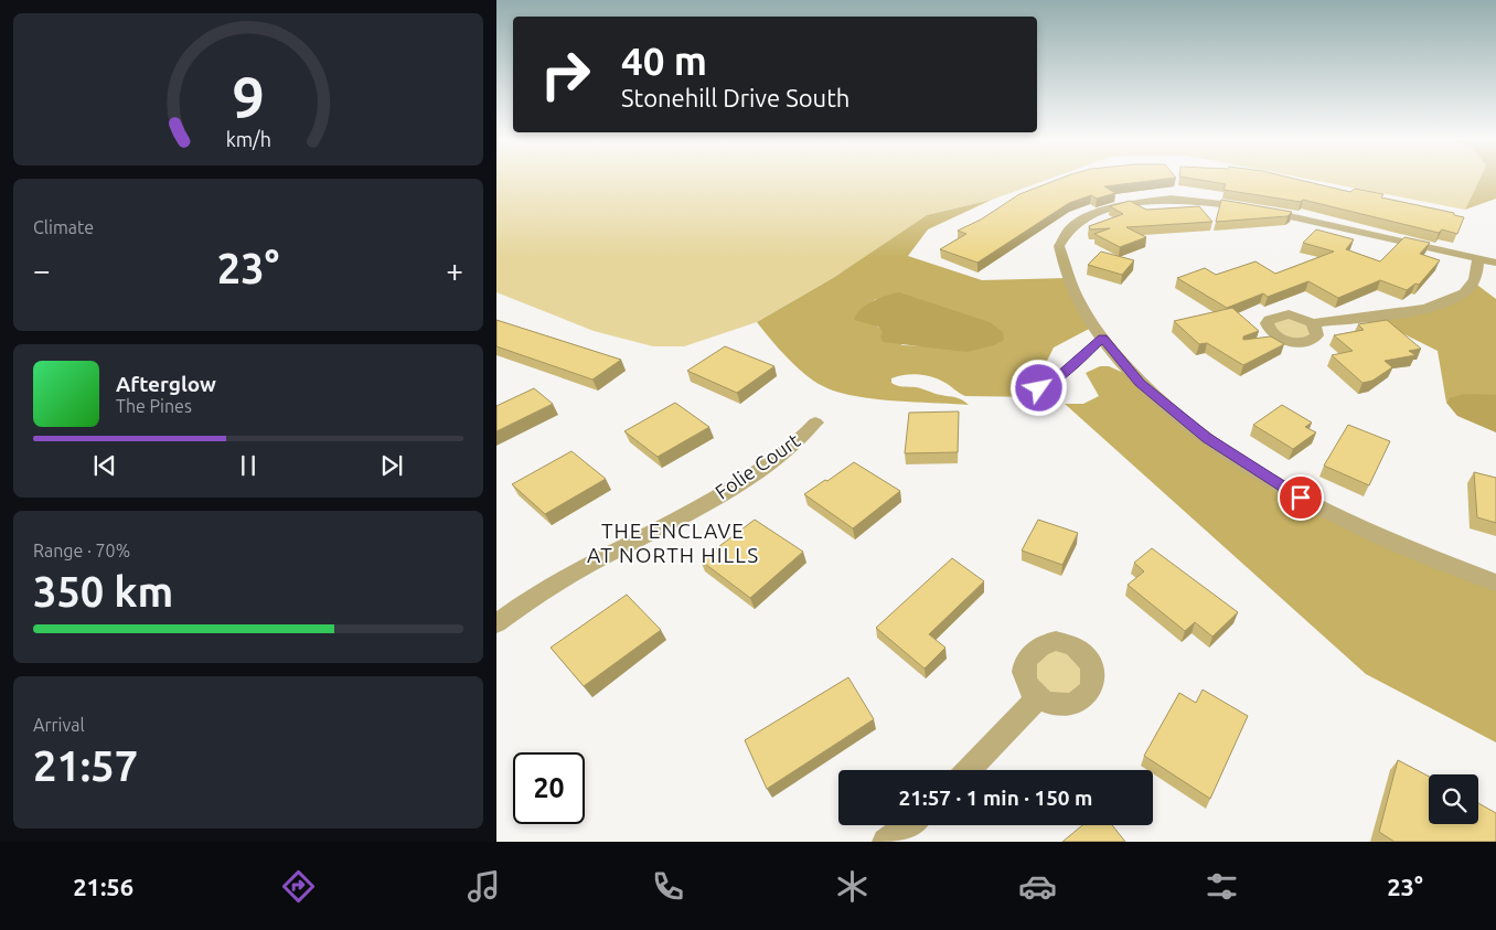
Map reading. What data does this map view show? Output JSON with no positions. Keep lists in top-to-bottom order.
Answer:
{
  "streets": {
    "street": ["Folie Court"]
  },
  "districts": ["THE ENCLAVE AT NORTH HILLS"],
  "page": {
    "turn": ["40 m", "Stonehill Drive South"],
    "tile": [
      "Climate",
      ["Range · 70%", "350 km"],
      ["Arrival", "21:57"]
    ],
    "heat": ["−", "23°", "+"],
    "song": ["Afterglow", "The Pines"],
    "limit": "20",
    "trip": "21:57 · 1 min · 150 m",
    "tabs": ["21:56", "23°"],
    "gauge": ["9", "km/h"]
  }
}
